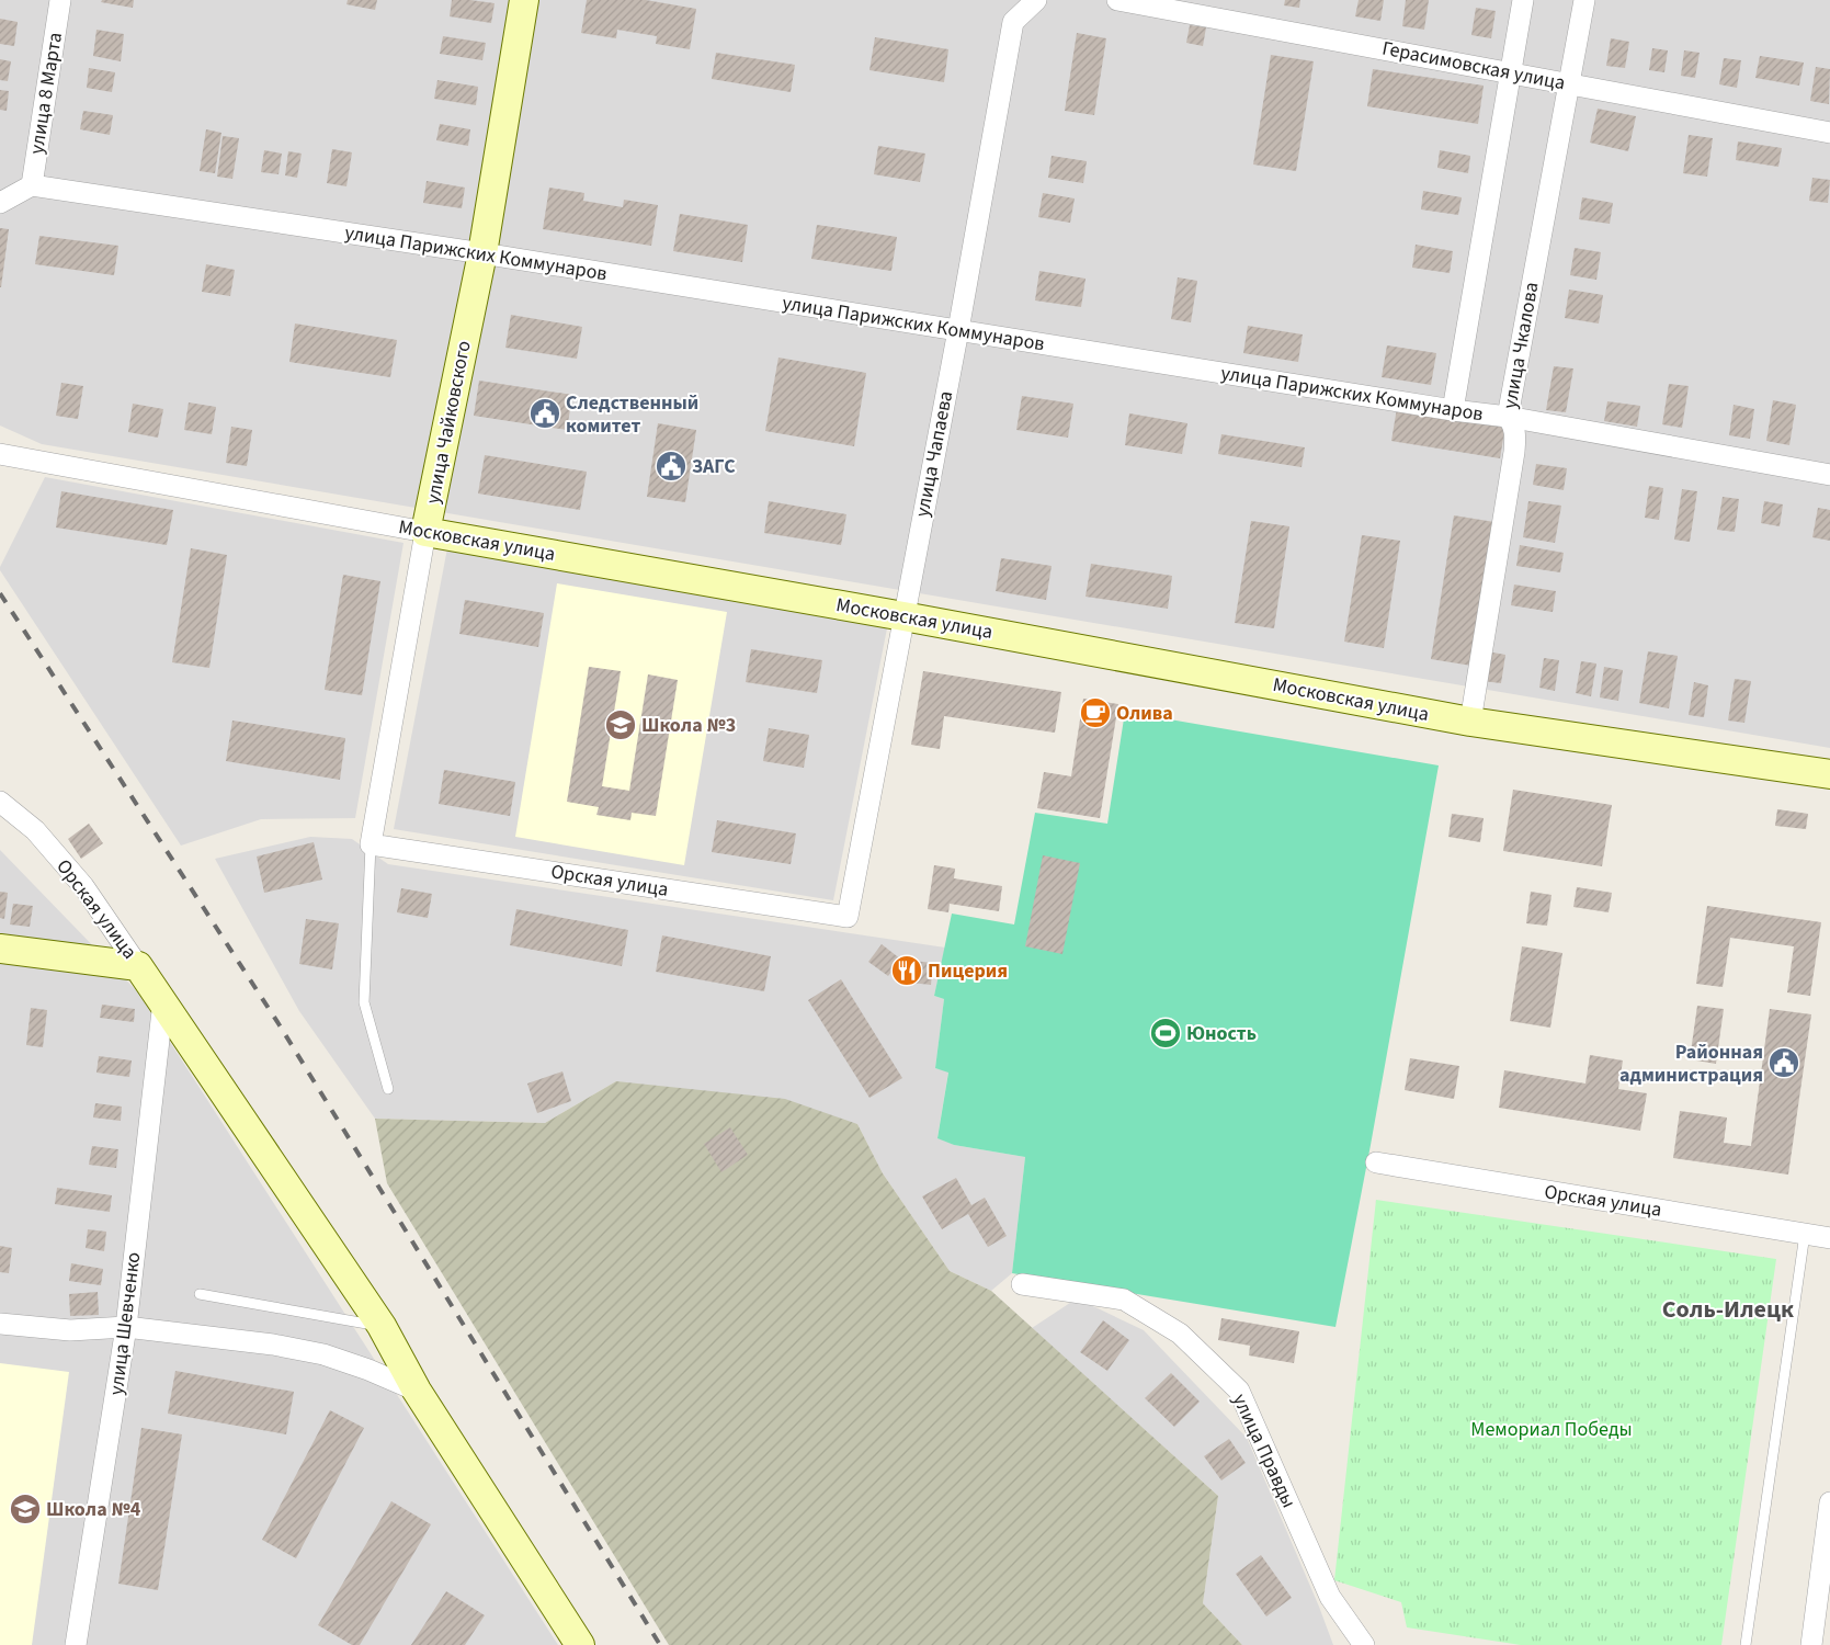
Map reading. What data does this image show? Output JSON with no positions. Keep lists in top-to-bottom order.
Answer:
{
  "streets": {
    "street": [
      "Герасимовская улица",
      "улица 8 Марта",
      "улица Парижских Коммунаров",
      "улица Чкалова",
      "улица Чайковского",
      "улица Чапаева",
      "Московская улица",
      "Орская улица",
      "улица Шевченко",
      "улица Правды"
    ]
  },
  "crossings": [
    ["Герасимовская улица", "улица Чкалова"],
    ["улица 8 Марта", "улица Парижских Коммунаров"],
    ["улица Парижских Коммунаров", "улица Чкалова"],
    ["улица Парижских Коммунаров", "улица Чайковского"],
    ["улица Парижских Коммунаров", "улица Чапаева"],
    ["улица Чкалова", "Московская улица"],
    ["улица Чайковского", "Московская улица"],
    ["улица Чайковского", "Орская улица"],
    ["улица Чапаева", "Московская улица"],
    ["улица Чапаева", "Орская улица"]
  ],
  "districts": ["Соль-Илецк"],
  "parks": ["Мемориал Победы"],
  "places": {
    "public building": ["Следственный комитет", "ЗАГС", "Районная администрация"],
    "cafe": ["Олива"],
    "school or university": ["Школа №3", "Школа №4"],
    "restaurant": ["Пицерия"],
    "sports": ["Юность"]
  }
}
